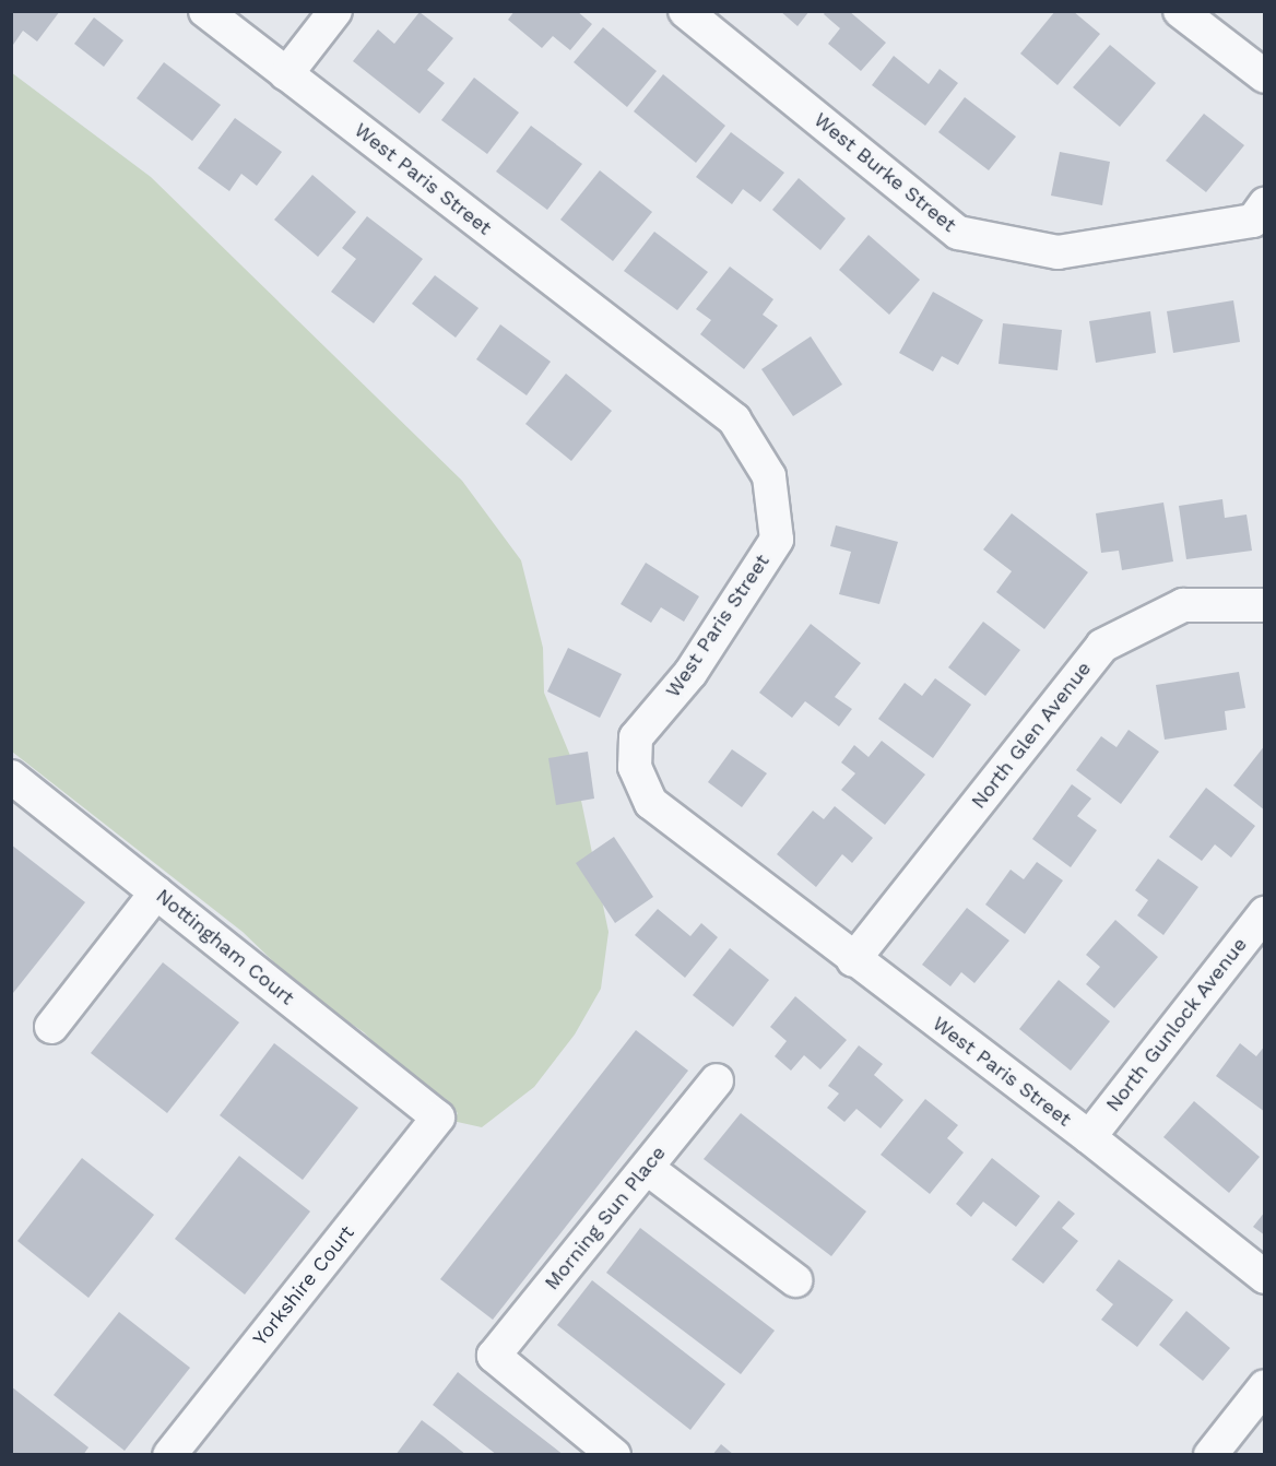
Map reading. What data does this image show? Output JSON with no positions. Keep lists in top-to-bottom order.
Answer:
{
  "streets": {
    "street": [
      "West Burke Street",
      "West Paris Street",
      "North Glen Avenue",
      "Nottingham Court",
      "North Gunlock Avenue",
      "Morning Sun Place",
      "Yorkshire Court"
    ]
  },
  "crossings": [
    ["West Paris Street", "North Glen Avenue"],
    ["West Paris Street", "North Gunlock Avenue"],
    ["Nottingham Court", "Yorkshire Court"]
  ]
}
